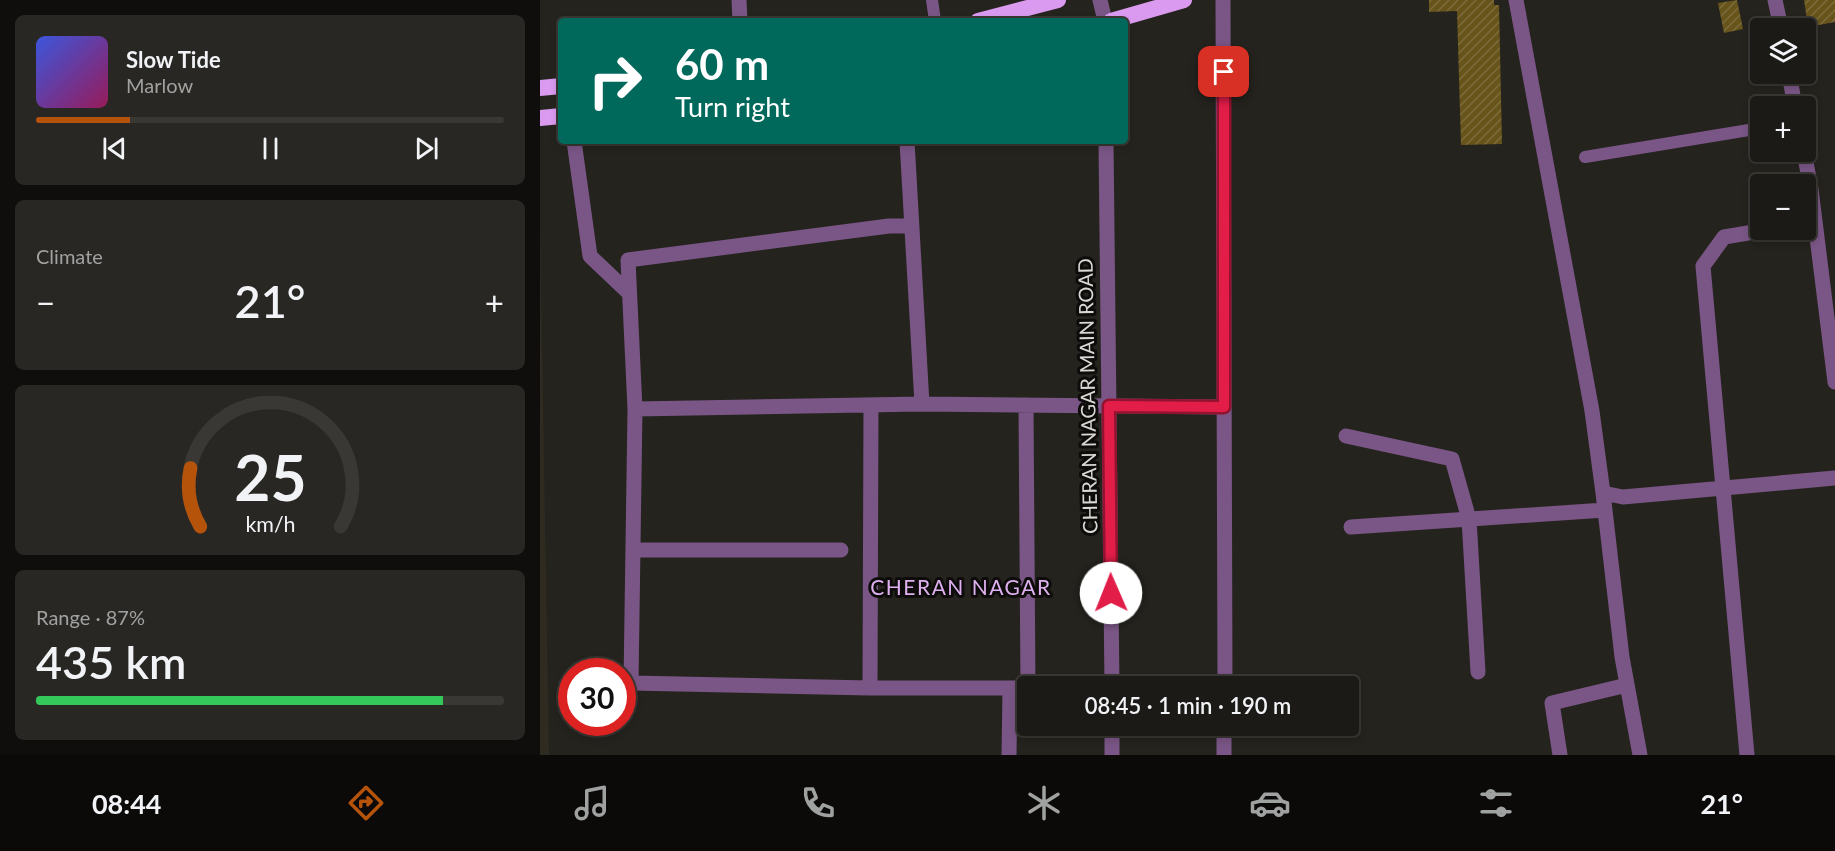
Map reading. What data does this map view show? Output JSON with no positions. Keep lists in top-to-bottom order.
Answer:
{
  "streets": {
    "street": ["CHERAN NAGAR MAIN ROAD"]
  },
  "districts": ["CHERAN NAGAR"],
  "page": {
    "map_buttons": ["+", "−"],
    "turn": ["60 m", "Turn right"],
    "song": ["Slow Tide", "Marlow"],
    "tile": [
      "Climate",
      ["Range · 87%", "435 km"]
    ],
    "heat": ["−", "21°", "+"],
    "limit": "30",
    "trip": "08:45 · 1 min · 190 m",
    "tabs": ["08:44", "21°"],
    "gauge": ["25", "km/h"]
  }
}
